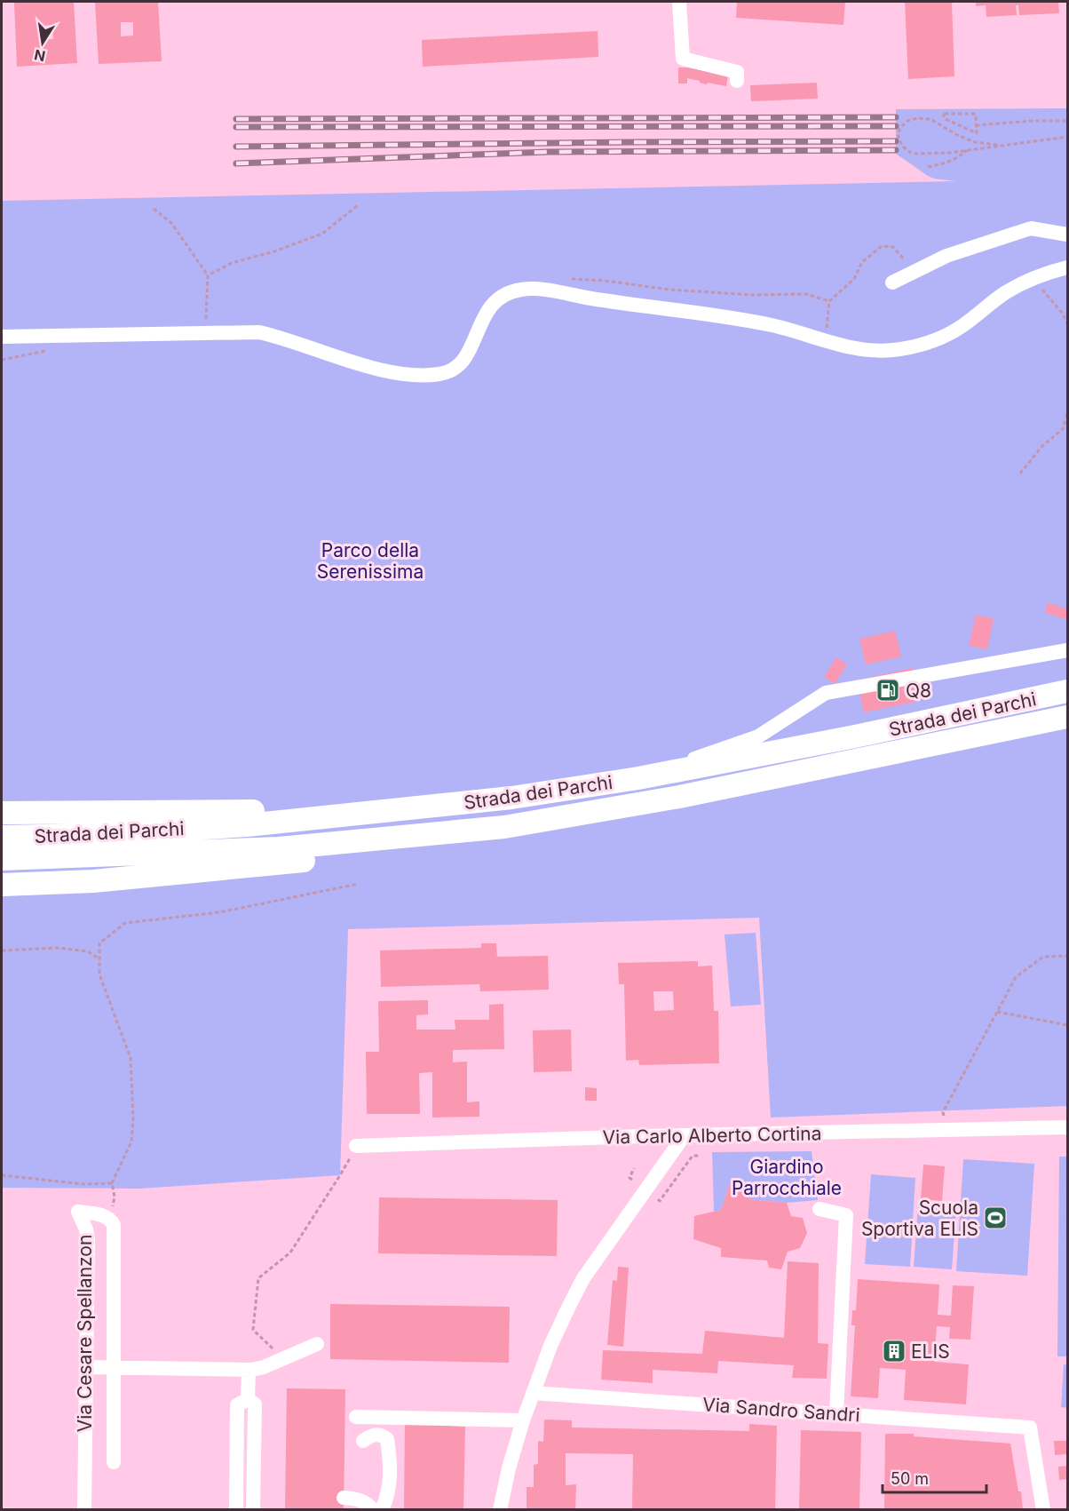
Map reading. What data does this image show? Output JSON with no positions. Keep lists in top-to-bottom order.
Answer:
{
  "streets": {
    "highway": ["Strada dei Parchi"],
    "street": ["Via Carlo Alberto Cortina", "Via Cesare Spellanzon", "Via Sandro Sandri"]
  },
  "parks": ["Parco della Serenissima", "Giardino Parrocchiale"],
  "places": {
    "fuel station": ["Q8"],
    "sports": ["Scuola Sportiva ELIS"],
    "building": ["ELIS"]
  },
  "scale_bar": "50 m",
  "north": "bottom"
}
